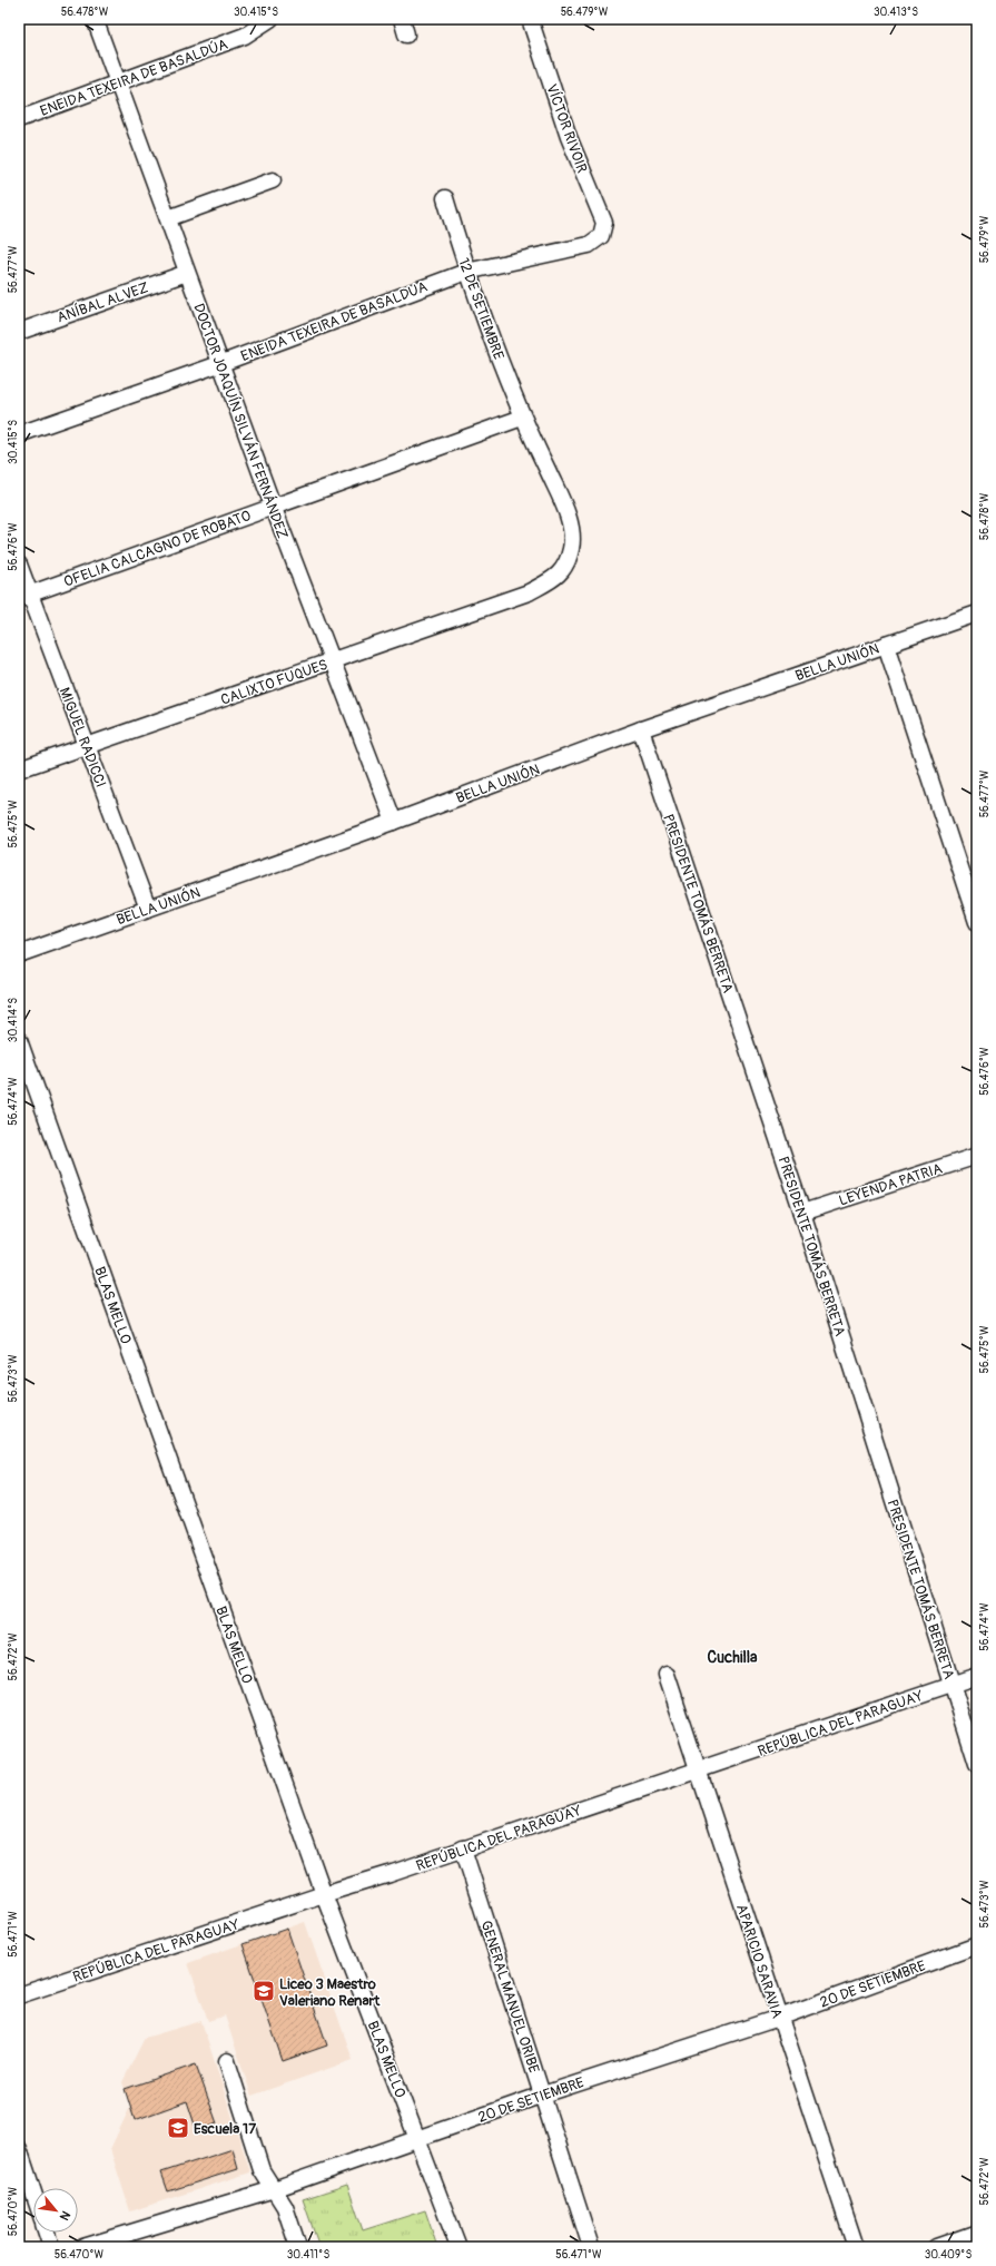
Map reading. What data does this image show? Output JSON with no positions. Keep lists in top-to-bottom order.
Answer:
{
  "streets": {
    "street": [
      "ENEIDA TEXEIRA DE BASALDÚA",
      "VÍCTOR RIVOIR",
      "ANÍBAL ALVEZ",
      "12 DE SETIEMBRE",
      "ENEIDA TEXEIRA DE BASALDUA",
      "DOCTOR JOAQUÍN SILVÁN FERNÁNDEZ",
      "OFELIA CALCAGNO DE ROBATO",
      "BELLA UNIÓN",
      "CALIXTO FUQUES",
      "MIGUEL RADICCI",
      "PRESIDENTE TOMÁS BERRETA",
      "LEYENDA PATRIA",
      "BLAS MELLO",
      "REPÚBLICA DEL PARAGUAY",
      "APARICIO SARAVIA",
      "20 DE SETIEMBRE",
      "GENERAL MANUEL ORIBE"
    ]
  },
  "crossings": [
    ["ENEIDA TEXEIRA DE BASALDÚA", "DOCTOR JOAQUÍN SILVÁN FERNÁNDEZ"],
    ["VÍCTOR RIVOIR", "ENEIDA TEXEIRA DE BASALDUA"],
    ["ANÍBAL ALVEZ", "DOCTOR JOAQUÍN SILVÁN FERNÁNDEZ"],
    ["12 DE SETIEMBRE", "ENEIDA TEXEIRA DE BASALDUA"],
    ["12 DE SETIEMBRE", "OFELIA CALCAGNO DE ROBATO"],
    ["12 DE SETIEMBRE", "CALIXTO FUQUES"],
    ["ENEIDA TEXEIRA DE BASALDUA", "DOCTOR JOAQUÍN SILVÁN FERNÁNDEZ"],
    ["DOCTOR JOAQUÍN SILVÁN FERNÁNDEZ", "OFELIA CALCAGNO DE ROBATO"],
    ["DOCTOR JOAQUÍN SILVÁN FERNÁNDEZ", "BELLA UNIÓN"],
    ["DOCTOR JOAQUÍN SILVÁN FERNÁNDEZ", "CALIXTO FUQUES"],
    ["OFELIA CALCAGNO DE ROBATO", "MIGUEL RADICCI"],
    ["BELLA UNIÓN", "MIGUEL RADICCI"],
    ["BELLA UNIÓN", "PRESIDENTE TOMÁS BERRETA"],
    ["CALIXTO FUQUES", "MIGUEL RADICCI"],
    ["PRESIDENTE TOMÁS BERRETA", "LEYENDA PATRIA"],
    ["PRESIDENTE TOMÁS BERRETA", "REPÚBLICA DEL PARAGUAY"],
    ["BLAS MELLO", "REPÚBLICA DEL PARAGUAY"],
    ["BLAS MELLO", "20 DE SETIEMBRE"],
    ["REPÚBLICA DEL PARAGUAY", "APARICIO SARAVIA"],
    ["REPÚBLICA DEL PARAGUAY", "GENERAL MANUEL ORIBE"],
    ["APARICIO SARAVIA", "20 DE SETIEMBRE"],
    ["20 DE SETIEMBRE", "GENERAL MANUEL ORIBE"]
  ],
  "districts": ["Cuchilla"],
  "places": {
    "school or university": ["Liceo 3 Maestro Valeriano Renart", "Escuela 17"]
  },
  "north": "bottom right",
  "coordinates": [
    "56.478°W",
    "30.415°S",
    "56.479°W",
    "30.413°S",
    "56.477°W",
    "56.476°W",
    "56.475°W",
    "30.414°S",
    "56.474°W",
    "56.473°W",
    "56.472°W",
    "56.471°W",
    "56.470°W",
    "30.411°S",
    "30.409°S"
  ]
}
